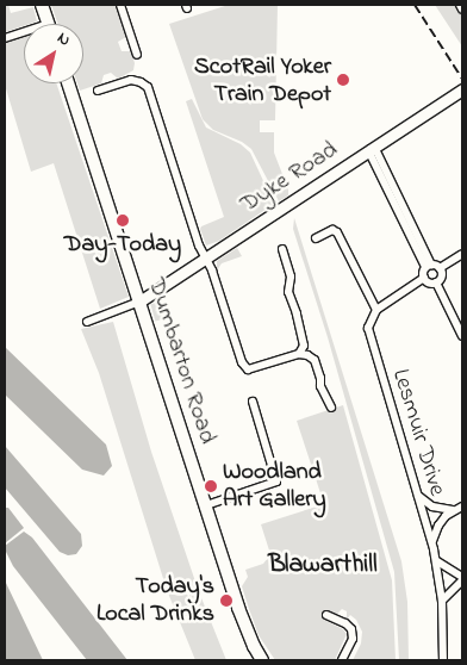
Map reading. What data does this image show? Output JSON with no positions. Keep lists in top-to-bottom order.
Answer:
{
  "streets": {
    "main road": ["Dumbarton Road"],
    "street": ["Dyke Road", "Lesmuir Drive"]
  },
  "crossings": [
    ["Dyke Road", "Dumbarton Road"]
  ],
  "districts": ["Blawarthill"],
  "places": [
    "ScotRail Yoker Train Depot",
    "Day-Today",
    "Woodland Art Gallery",
    "Today's Local Drinks"
  ],
  "north": "top right"
}
